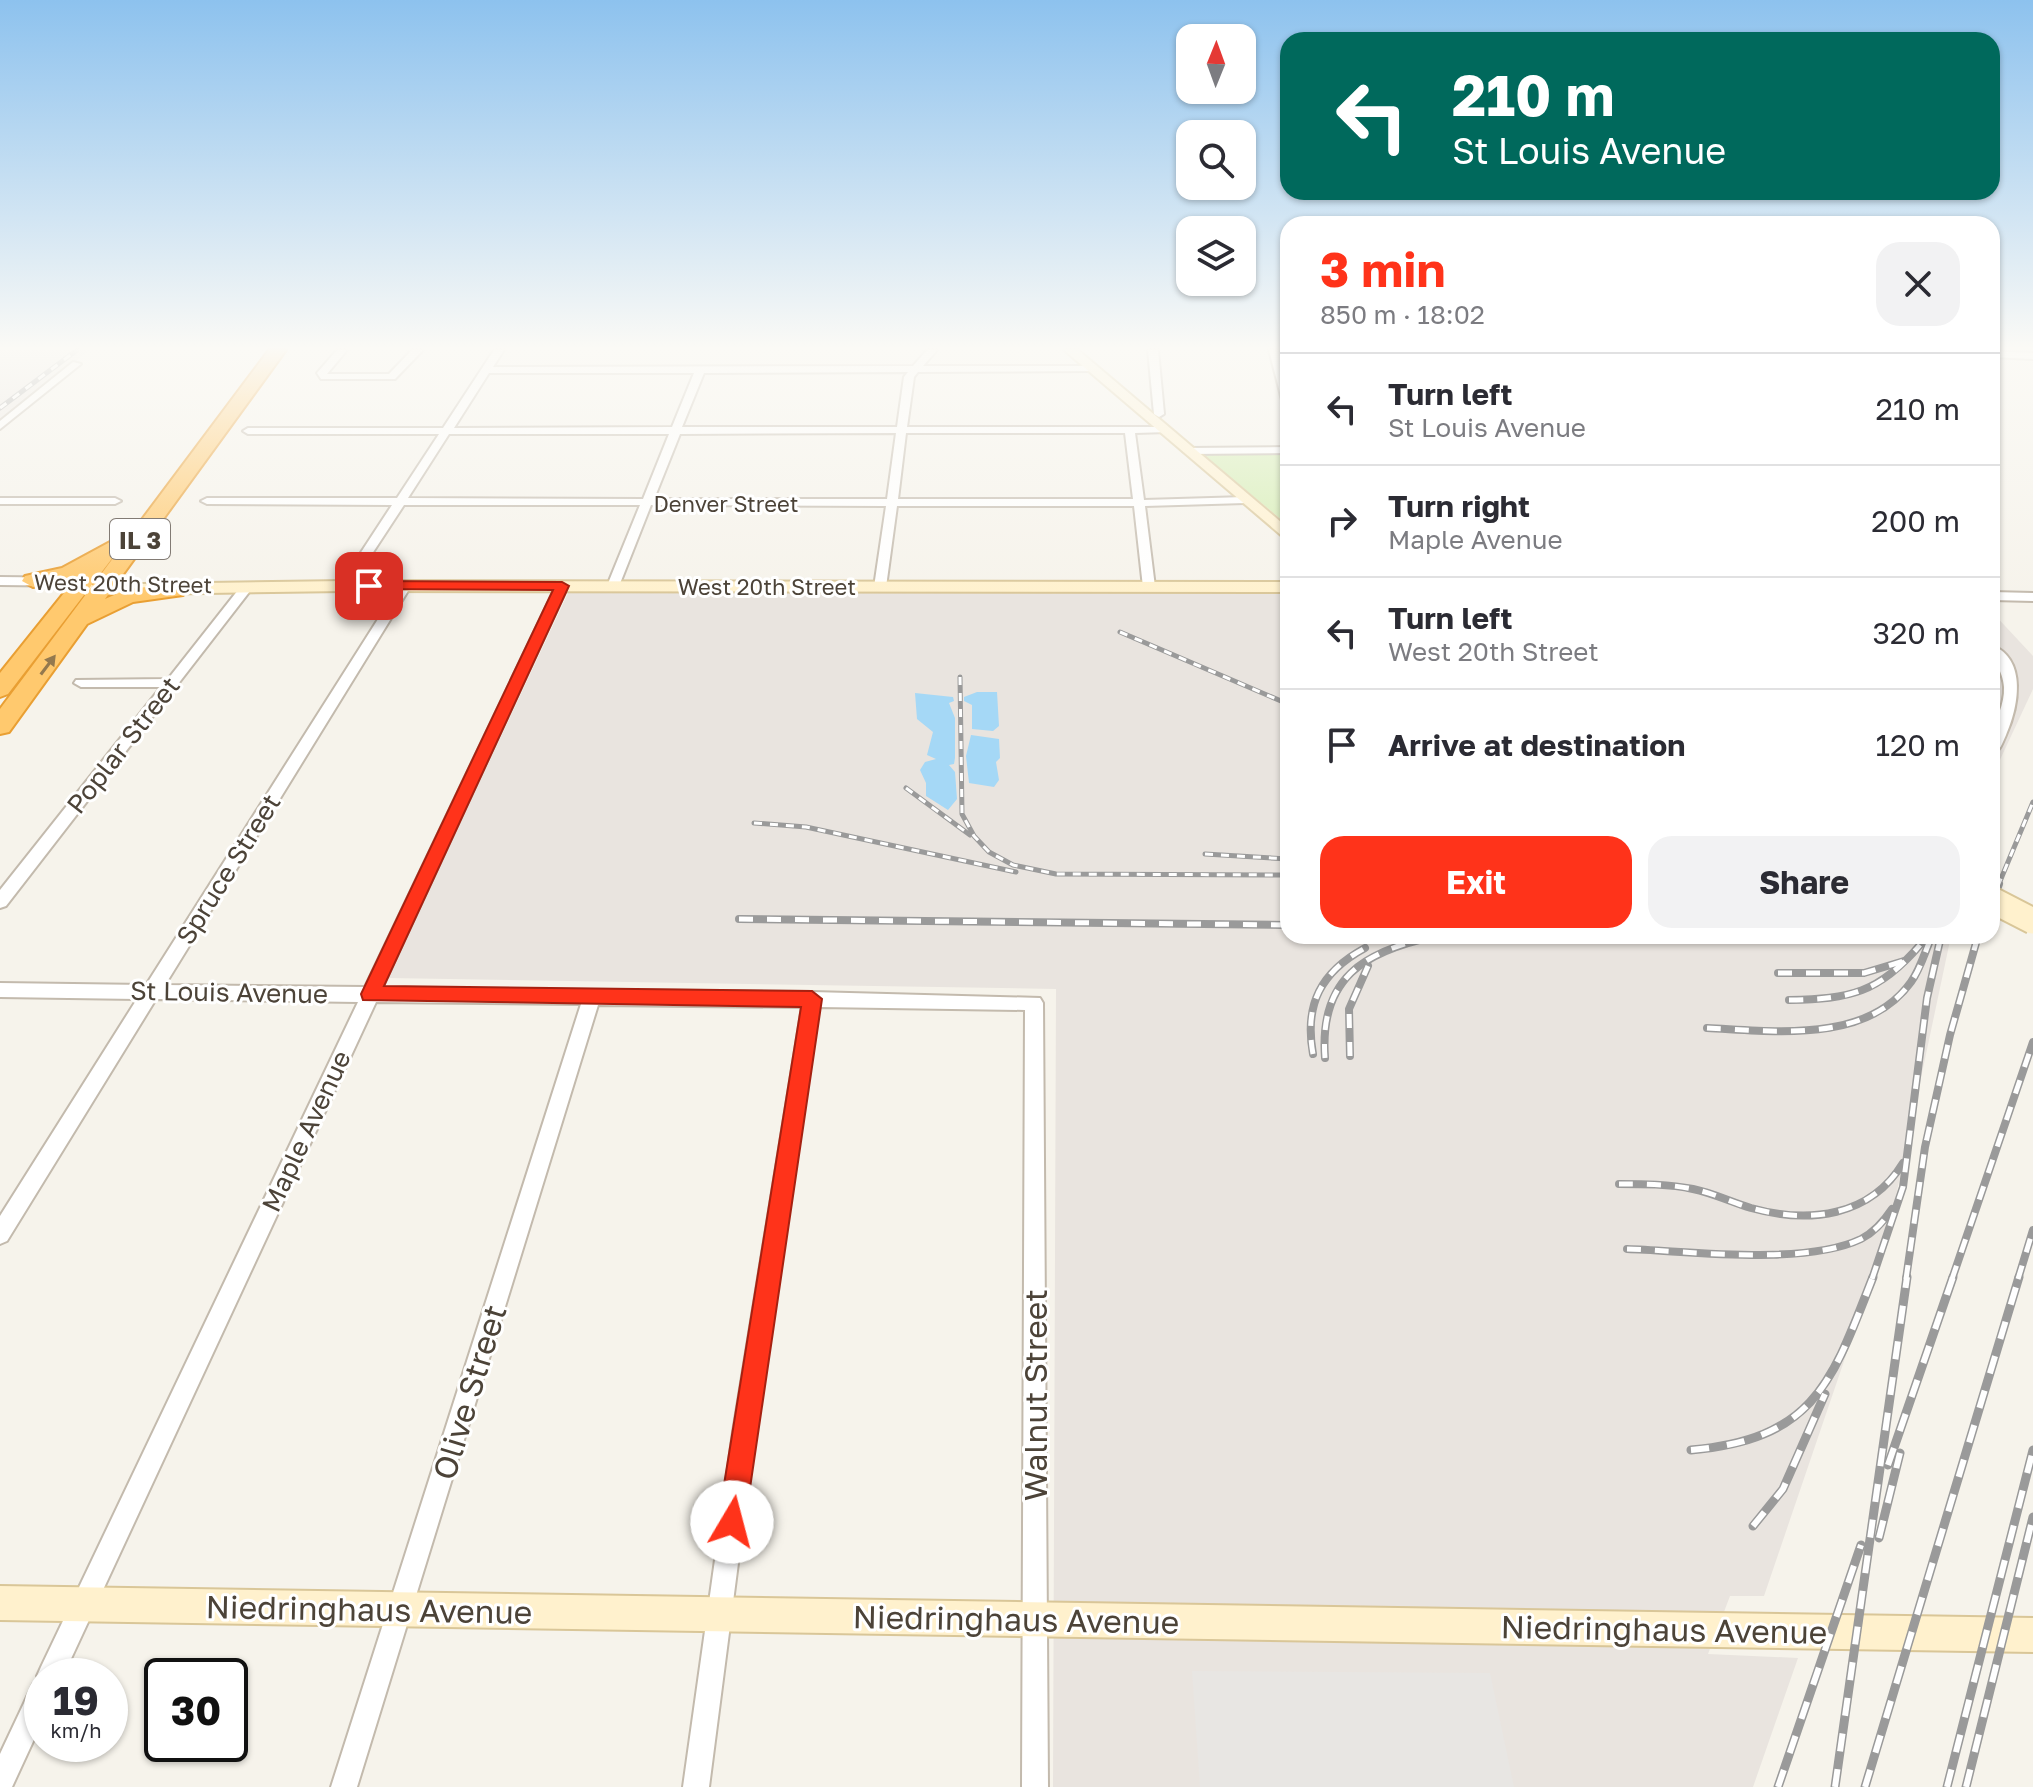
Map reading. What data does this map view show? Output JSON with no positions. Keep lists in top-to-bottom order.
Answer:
{
  "streets": {
    "highway": ["IL 3"],
    "street": [
      "Denver Street",
      "West 20th Street",
      "Poplar Street",
      "Spruce Street",
      "St Louis Avenue",
      "Maple Avenue",
      "Olive Street",
      "Walnut Street",
      "Niedringhaus Avenue"
    ]
  },
  "crossings": [
    ["IL 3", "West 20th Street"],
    ["West 20th Street", "Poplar Street"],
    ["West 20th Street", "Spruce Street"],
    ["West 20th Street", "Maple Avenue"],
    ["Spruce Street", "St Louis Avenue"],
    ["St Louis Avenue", "Maple Avenue"],
    ["St Louis Avenue", "Olive Street"],
    ["St Louis Avenue", "Walnut Street"],
    ["Maple Avenue", "Niedringhaus Avenue"],
    ["Olive Street", "Niedringhaus Avenue"],
    ["Walnut Street", "Niedringhaus Avenue"]
  ],
  "north": "top",
  "page": {
    "turn": ["210 m", "St Louis Avenue"],
    "heading": ["3 min", "850 m · 18:02"],
    "list": [
      {
        "name": "Turn left",
        "note": "St Louis Avenue",
        "value": "210 m"
      },
      {
        "name": "Turn right",
        "note": "Maple Avenue",
        "value": "200 m"
      },
      {
        "name": "Turn left",
        "note": "West 20th Street",
        "value": "320 m"
      },
      {
        "name": "Arrive at destination",
        "value": "120 m"
      }
    ],
    "buttons": ["Exit", "Share"],
    "speed": "19 km/h",
    "limit": "30"
  }
}
